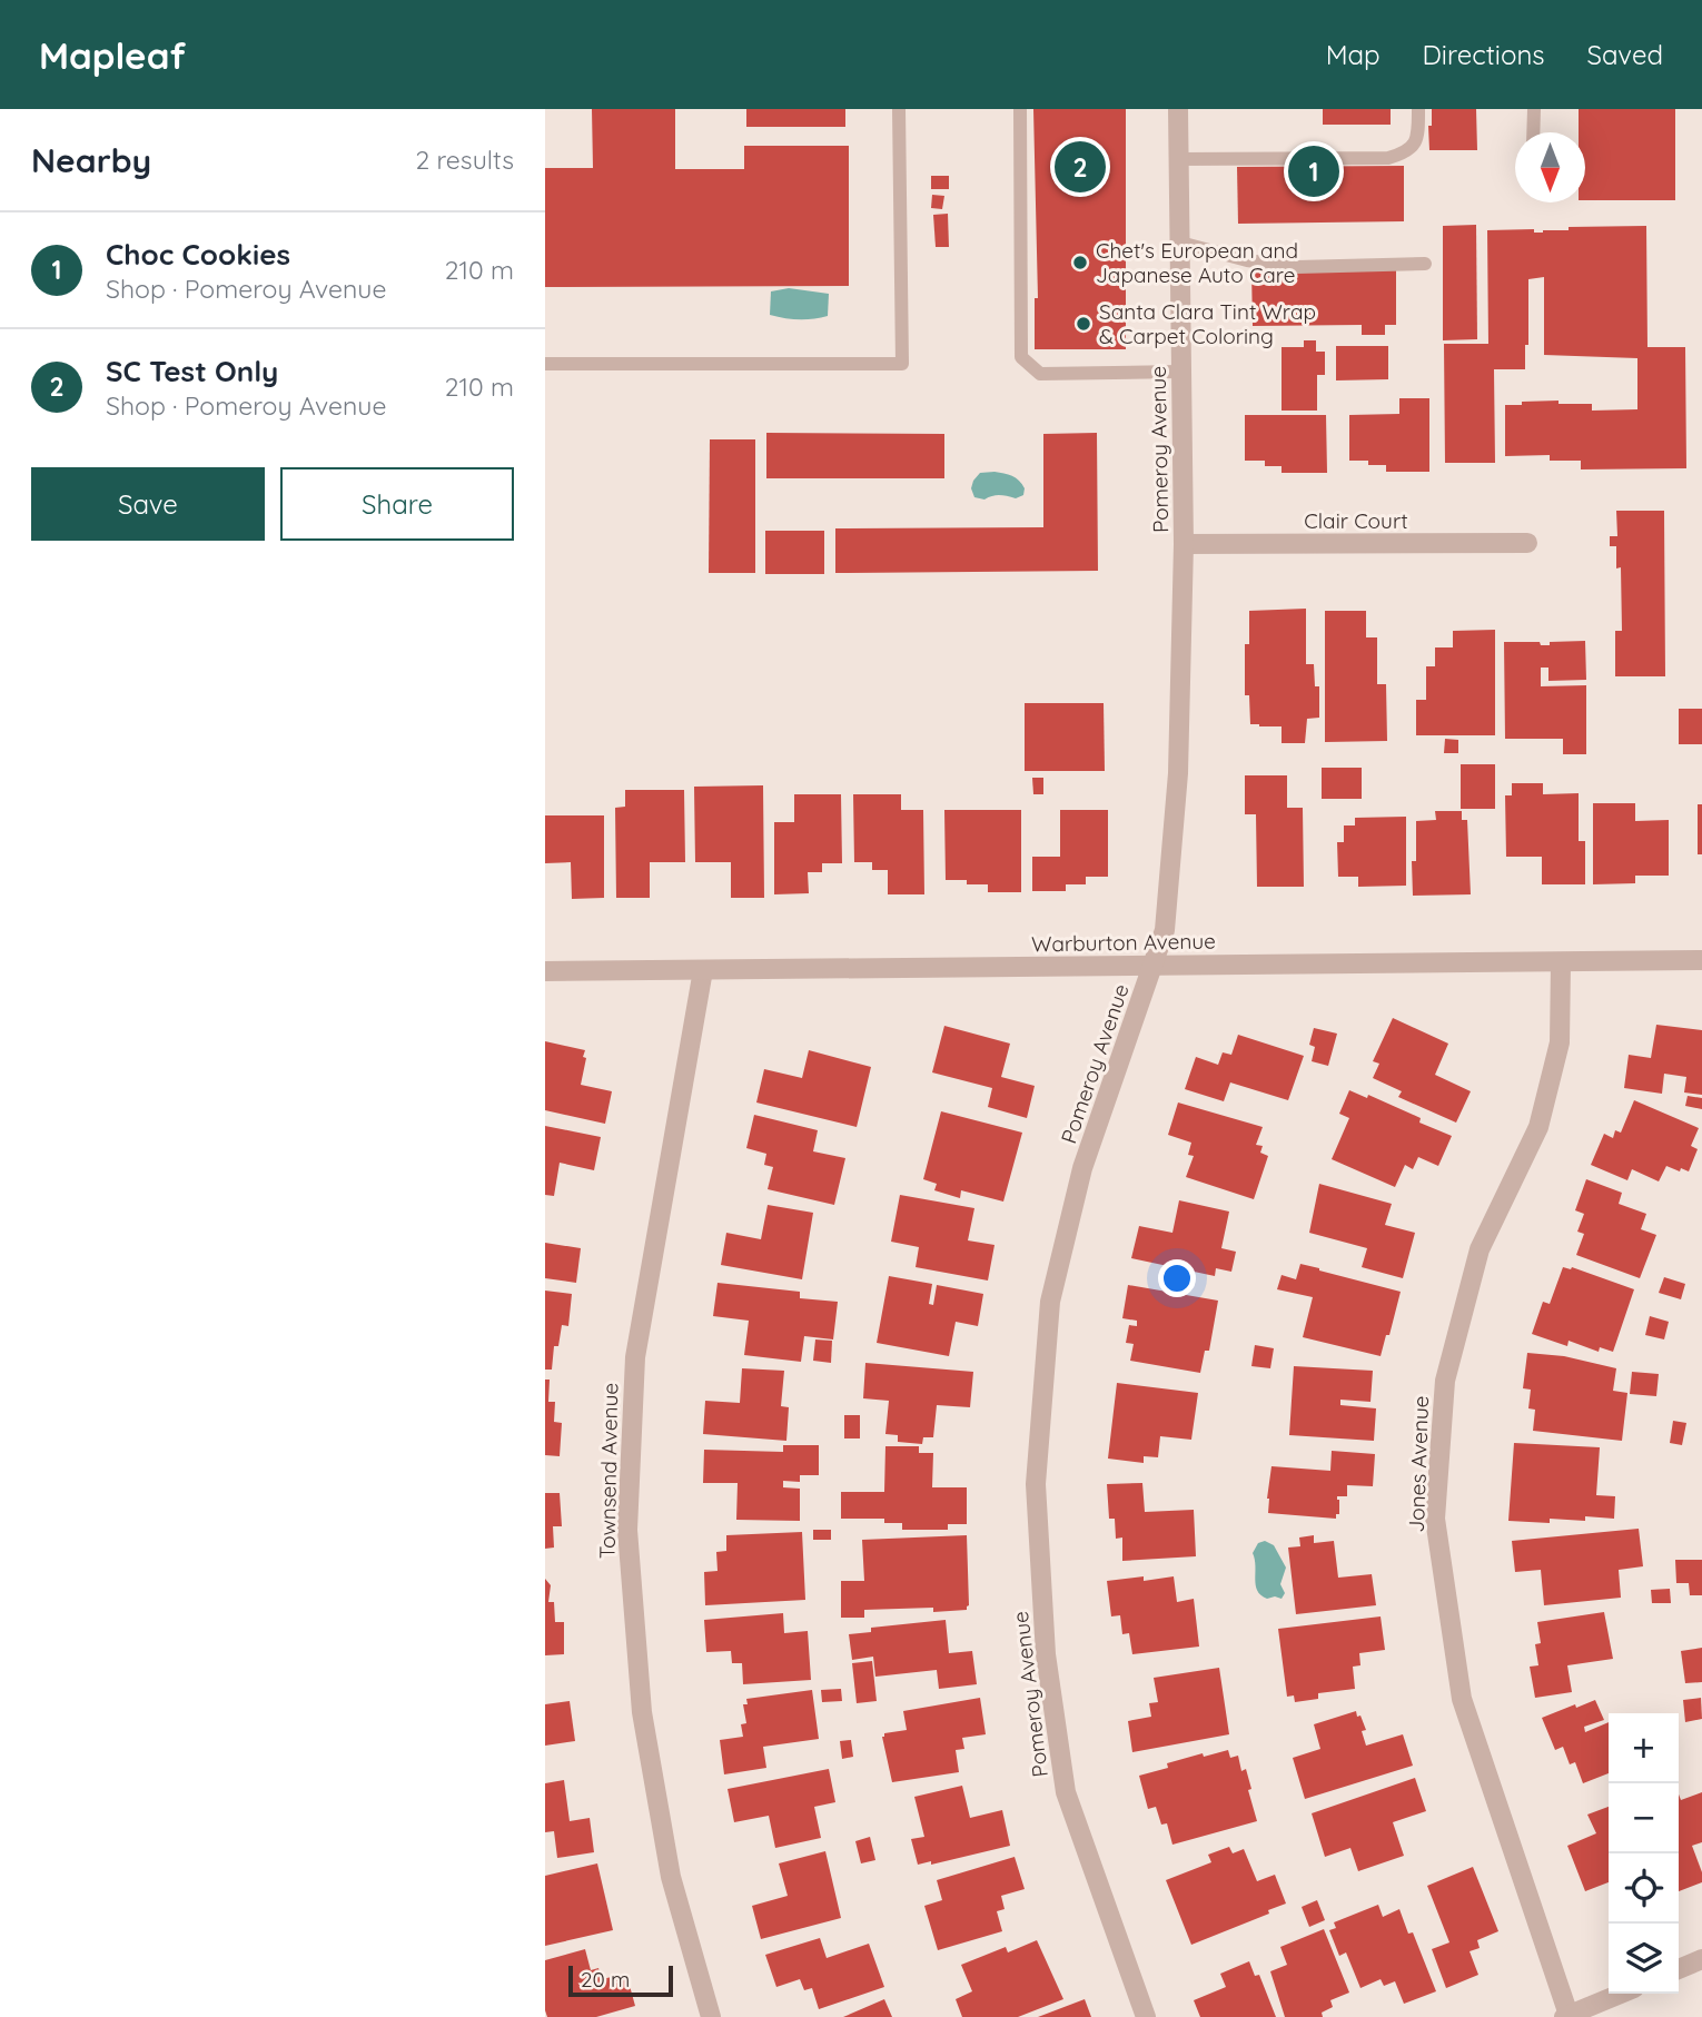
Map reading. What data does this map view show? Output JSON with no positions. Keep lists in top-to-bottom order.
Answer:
{
  "streets": {
    "street": [
      "Pomeroy Avenue",
      "Clair Court",
      "Warburton Avenue",
      "Jones Avenue",
      "Townsend Avenue"
    ]
  },
  "crossings": [
    ["Pomeroy Avenue", "Clair Court"],
    ["Pomeroy Avenue", "Warburton Avenue"],
    ["Warburton Avenue", "Jones Avenue"],
    ["Warburton Avenue", "Townsend Avenue"]
  ],
  "places": ["Chet's European and Japanese Auto Care", "Santa Clara Tint Wrap & Carpet Coloring"],
  "scale_bar": "20 m",
  "north": "bottom",
  "page": {
    "header": "Mapleaf",
    "nav": ["Map", "Directions", "Saved"],
    "heading": ["Nearby", "2 results"],
    "pins": ["2", "1"],
    "list": [
      {
        "mark": "1",
        "name": "Choc Cookies",
        "note": "Shop · Pomeroy Avenue",
        "value": "210 m"
      },
      {
        "mark": "2",
        "name": "SC Test Only",
        "note": "Shop · Pomeroy Avenue",
        "value": "210 m"
      }
    ],
    "buttons": ["Save", "Share"],
    "map_buttons": ["+", "−"],
    "scale": "20 m"
  }
}
